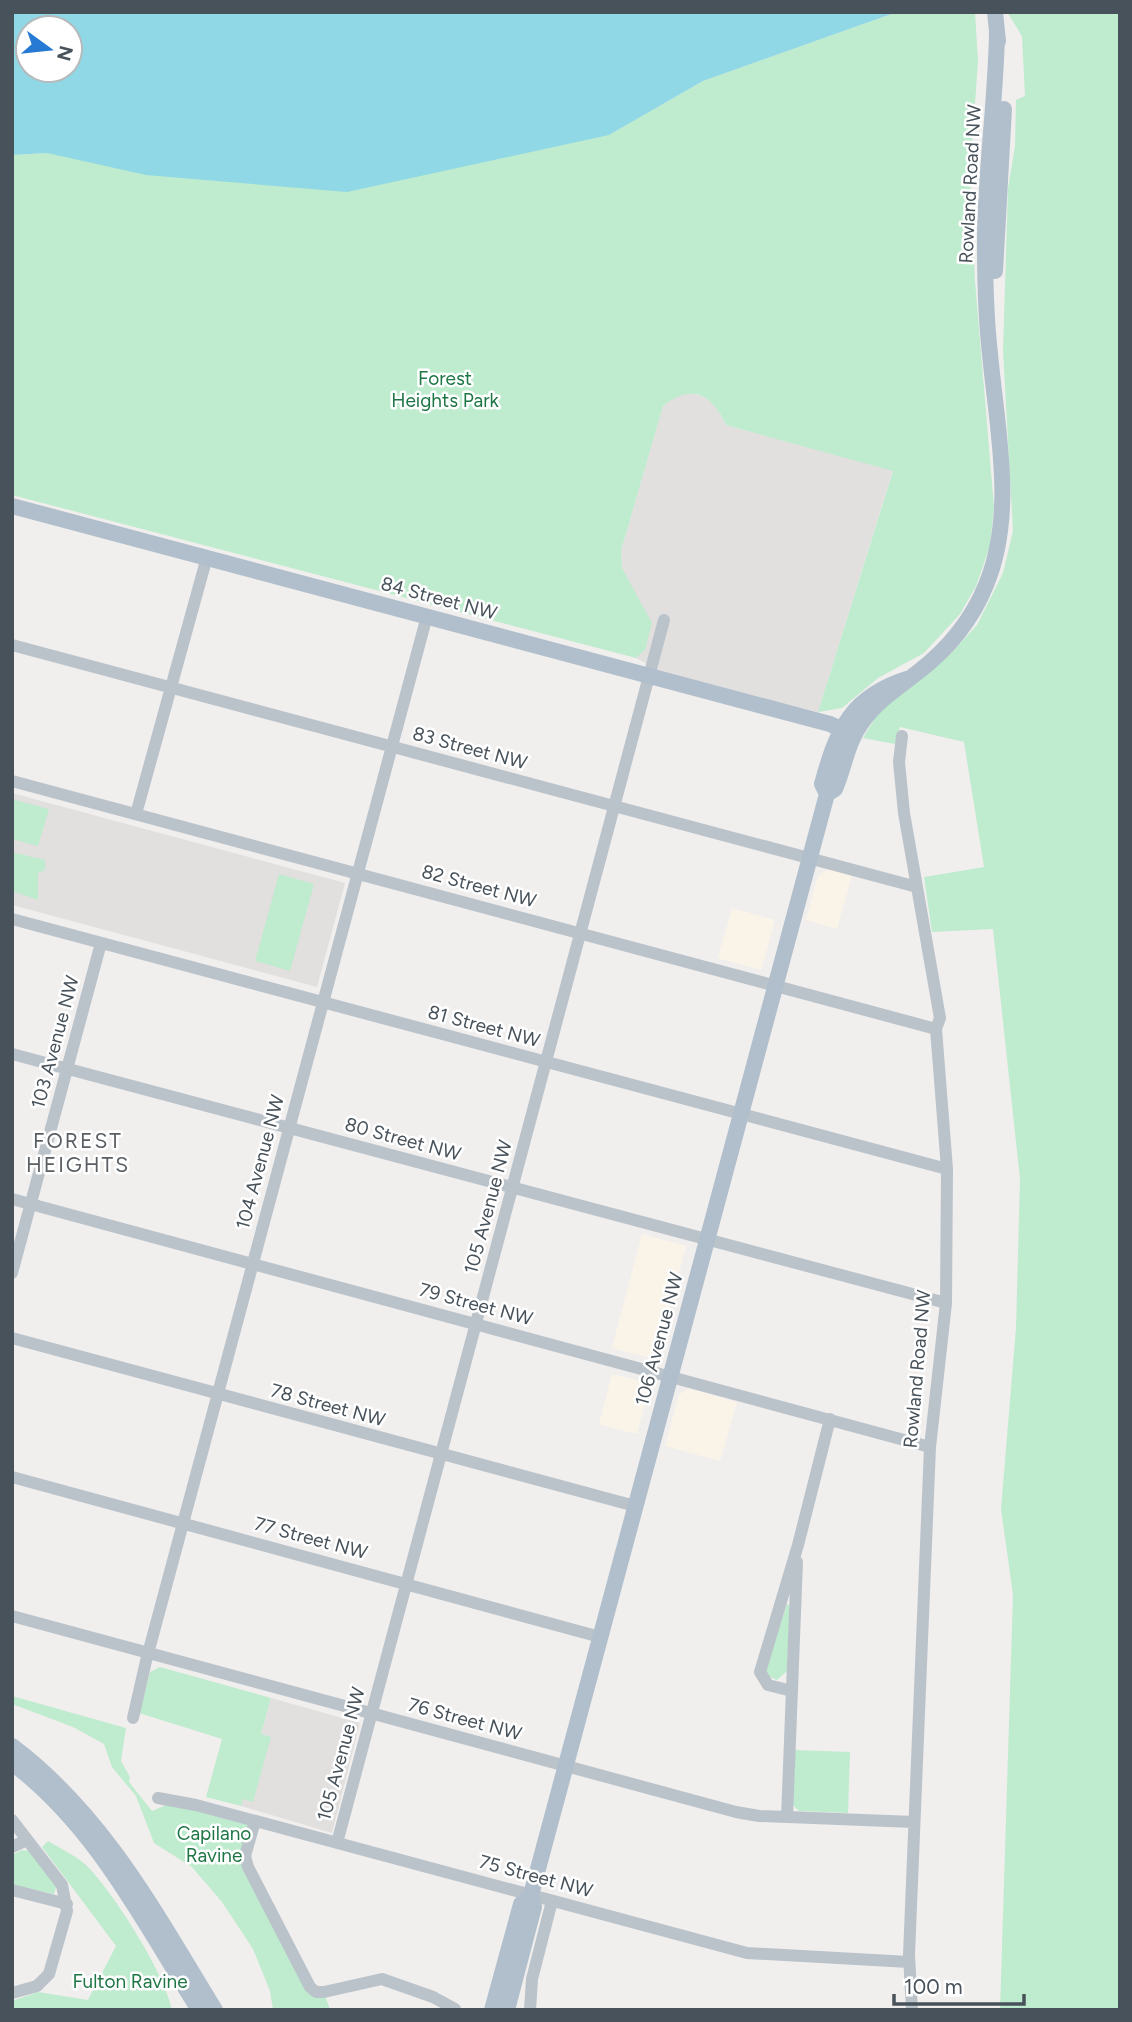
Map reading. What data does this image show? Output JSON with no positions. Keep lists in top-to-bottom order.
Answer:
{
  "streets": {
    "main road": ["Rowland Road NW", "84 Street NW", "106 Avenue NW"],
    "street": [
      "83 Street NW",
      "82 Street NW",
      "81 Street NW",
      "103 Avenue NW",
      "80 Street NW",
      "104 Avenue NW",
      "105 Avenue NW",
      "79 Street NW",
      "78 Street NW",
      "77 Street NW",
      "76 Street NW",
      "75 Street NW"
    ]
  },
  "crossings": [
    ["Rowland Road NW", "84 Street NW"],
    ["Rowland Road NW", "83 Street NW"],
    ["Rowland Road NW", "82 Street NW"],
    ["Rowland Road NW", "81 Street NW"],
    ["Rowland Road NW", "80 Street NW"],
    ["Rowland Road NW", "79 Street NW"],
    ["Rowland Road NW", "106 Avenue NW"],
    ["Rowland Road NW", "76 Street NW"],
    ["Rowland Road NW", "75 Street NW"],
    ["84 Street NW", "104 Avenue NW"],
    ["84 Street NW", "105 Avenue NW"],
    ["84 Street NW", "106 Avenue NW"],
    ["83 Street NW", "104 Avenue NW"],
    ["83 Street NW", "105 Avenue NW"],
    ["83 Street NW", "106 Avenue NW"],
    ["82 Street NW", "104 Avenue NW"],
    ["82 Street NW", "105 Avenue NW"],
    ["82 Street NW", "106 Avenue NW"],
    ["81 Street NW", "103 Avenue NW"],
    ["81 Street NW", "104 Avenue NW"],
    ["81 Street NW", "105 Avenue NW"],
    ["81 Street NW", "106 Avenue NW"],
    ["103 Avenue NW", "80 Street NW"],
    ["103 Avenue NW", "79 Street NW"],
    ["80 Street NW", "104 Avenue NW"],
    ["80 Street NW", "105 Avenue NW"],
    ["80 Street NW", "106 Avenue NW"],
    ["104 Avenue NW", "79 Street NW"],
    ["104 Avenue NW", "78 Street NW"],
    ["104 Avenue NW", "77 Street NW"],
    ["104 Avenue NW", "76 Street NW"],
    ["105 Avenue NW", "79 Street NW"],
    ["105 Avenue NW", "78 Street NW"],
    ["105 Avenue NW", "77 Street NW"],
    ["105 Avenue NW", "76 Street NW"],
    ["105 Avenue NW", "75 Street NW"],
    ["79 Street NW", "106 Avenue NW"],
    ["106 Avenue NW", "78 Street NW"],
    ["106 Avenue NW", "77 Street NW"],
    ["106 Avenue NW", "76 Street NW"],
    ["106 Avenue NW", "75 Street NW"]
  ],
  "districts": ["FOREST HEIGHTS"],
  "parks": ["Forest Heights Park", "Capilano Ravine", "Fulton Ravine"],
  "scale_bar": "100 m",
  "north": "right"
}
